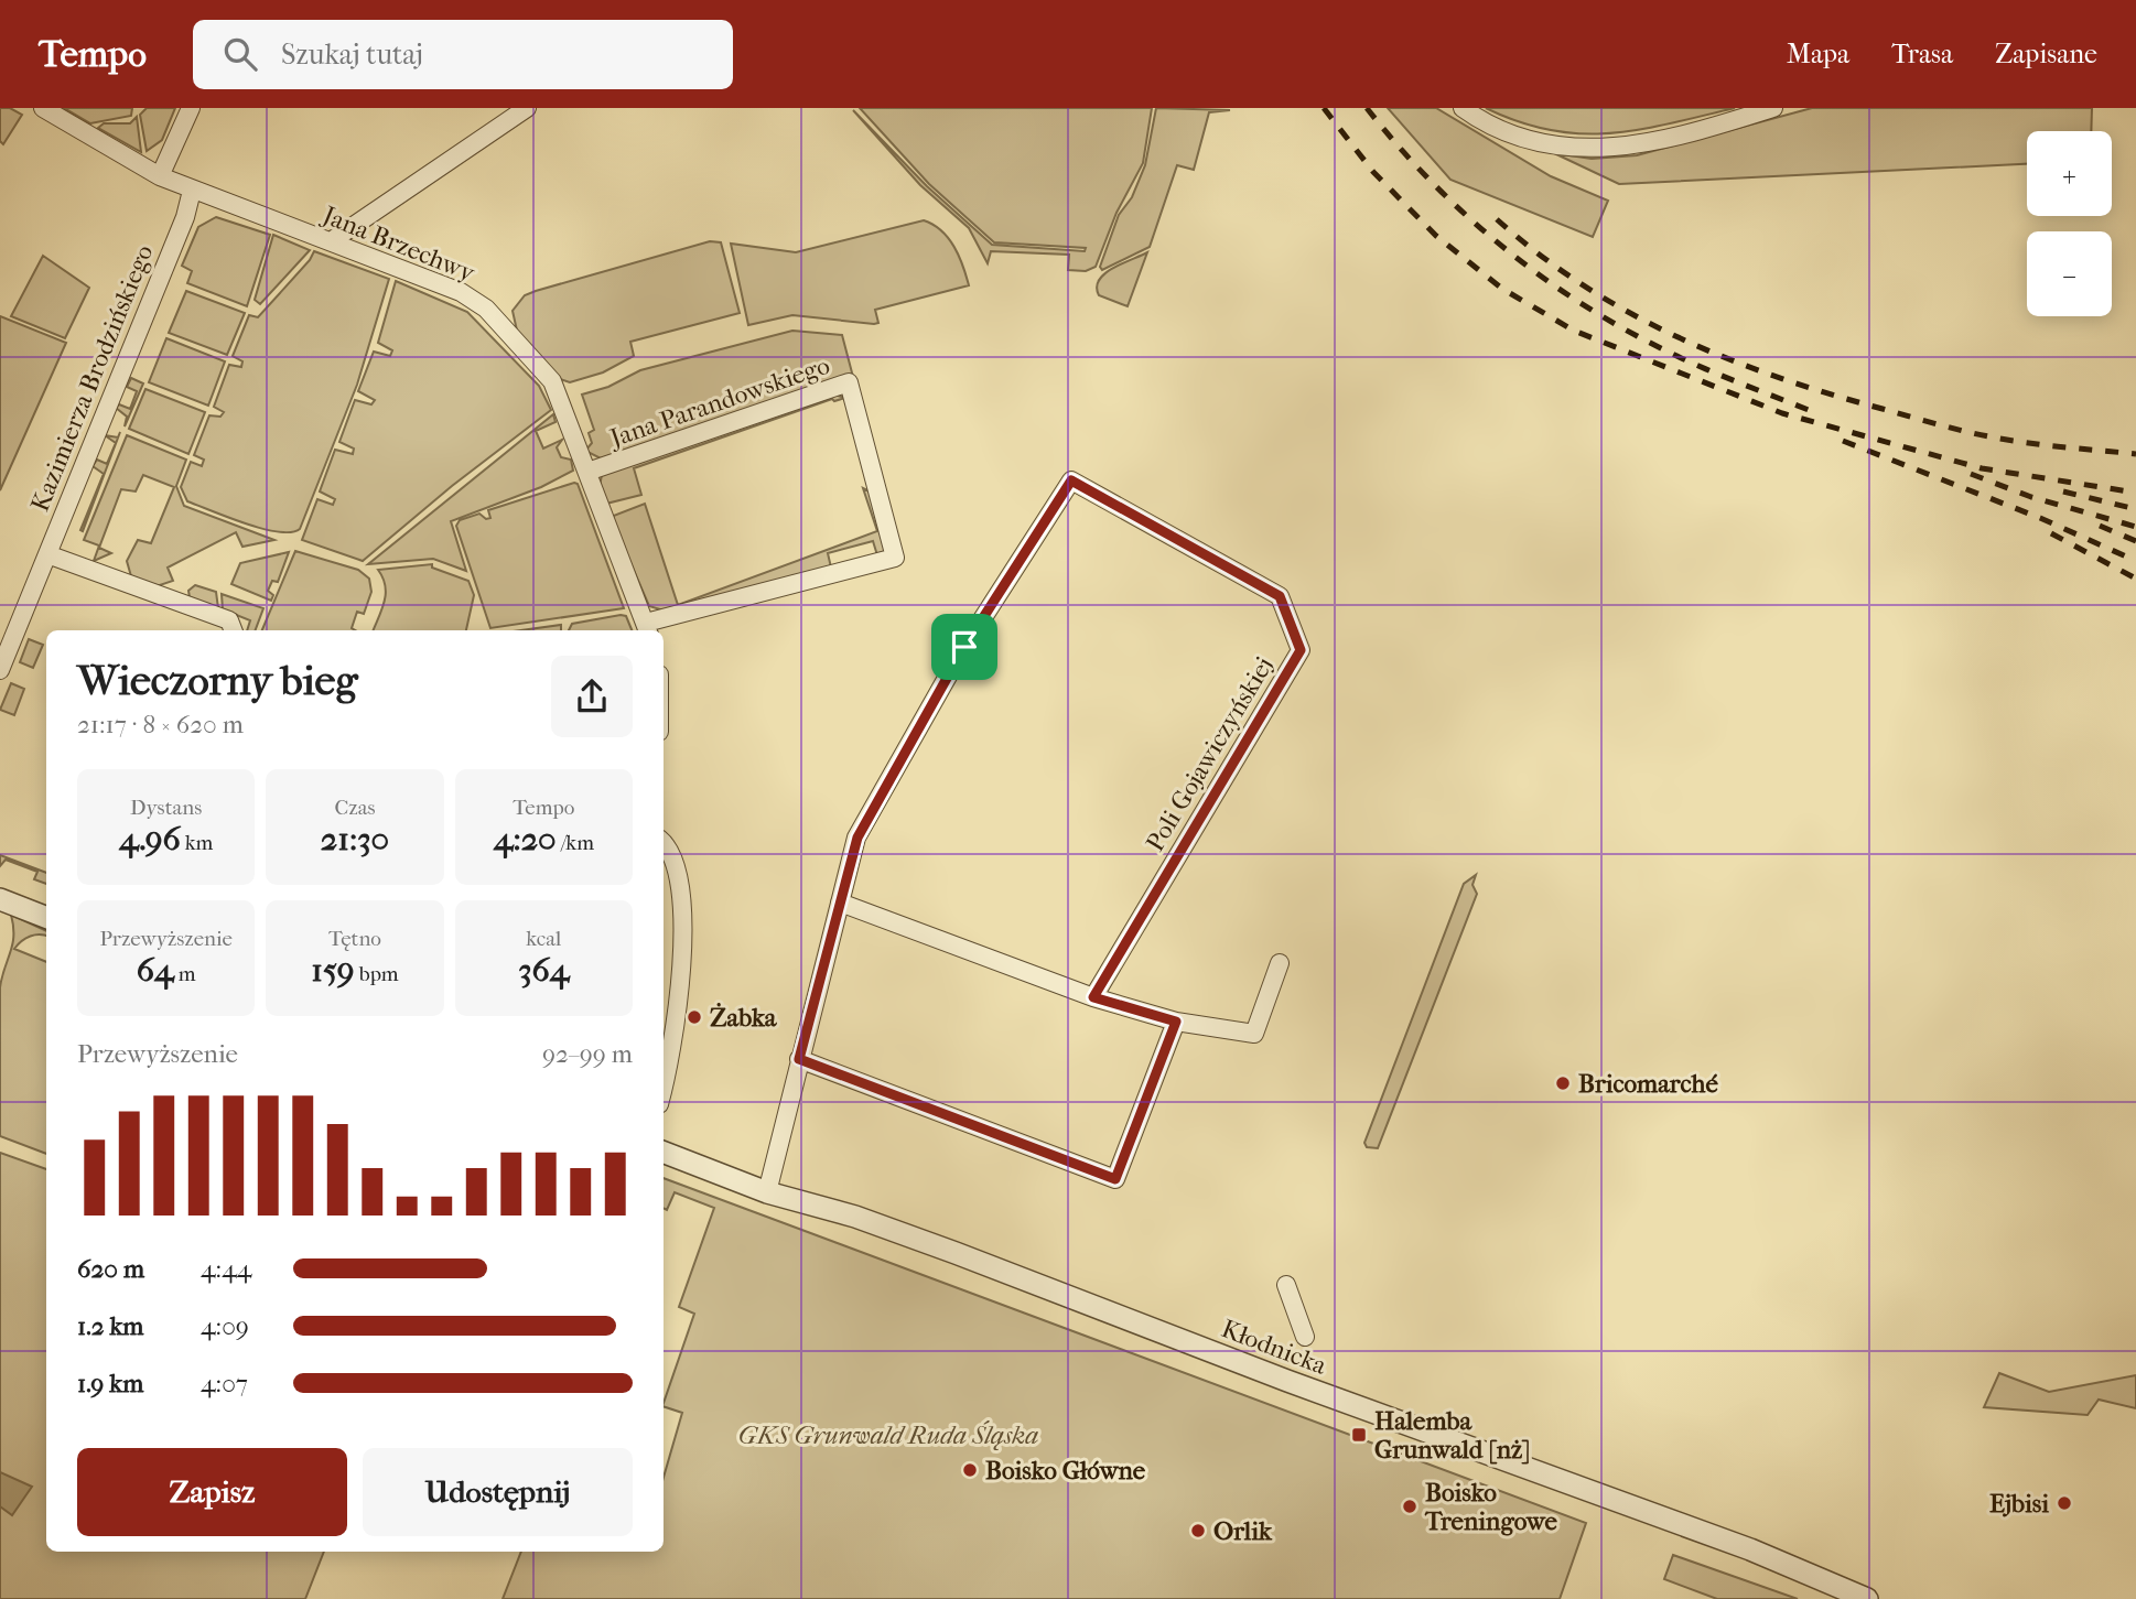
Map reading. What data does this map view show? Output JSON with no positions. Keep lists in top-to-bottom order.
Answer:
{
  "streets": {
    "street": [
      "Jana Brzechwy",
      "Kazimierza Brodzińskiego",
      "Jana Parandowskiego",
      "Poli Gojawiczyńskiej",
      "Kłodnicka"
    ]
  },
  "crossings": [
    ["Jana Brzechwy", "Kazimierza Brodzińskiego"],
    ["Jana Brzechwy", "Jana Parandowskiego"],
    ["Poli Gojawiczyńskiej", "Kłodnicka"]
  ],
  "parks": ["GKS Grunwald Ruda Śląska"],
  "places": {
    "other": [
      "Żabka",
      "Bricomarché",
      "Boisko Główne",
      "Ejbisi",
      "Boisko Treningowe",
      "Orlik"
    ],
    "transit": ["Halemba Grunwald [nż]"]
  },
  "page": {
    "header": "Tempo",
    "search": "Szukaj tutaj",
    "nav": ["Mapa", "Trasa", "Zapisane"],
    "map_buttons": ["+", "−"],
    "heading": ["Wieczorny bieg", "21:17 · 8 × 620 m"],
    "stats": [
      ["Dystans", "4.96 km"],
      ["Czas", "21:30"],
      ["Tempo", "4:20 /km"],
      ["Przewyższenie", "64 m"],
      ["Tętno", "159 bpm"],
      ["kcal", "364"]
    ],
    "chart": ["Przewyższenie", "92–99 m"],
    "list": [
      {
        "name": "620 m",
        "note": "4:44"
      },
      {
        "name": "1.2 km",
        "note": "4:09"
      },
      {
        "name": "1.9 km",
        "note": "4:07"
      }
    ],
    "buttons": ["Zapisz", "Udostępnij"]
  }
}
